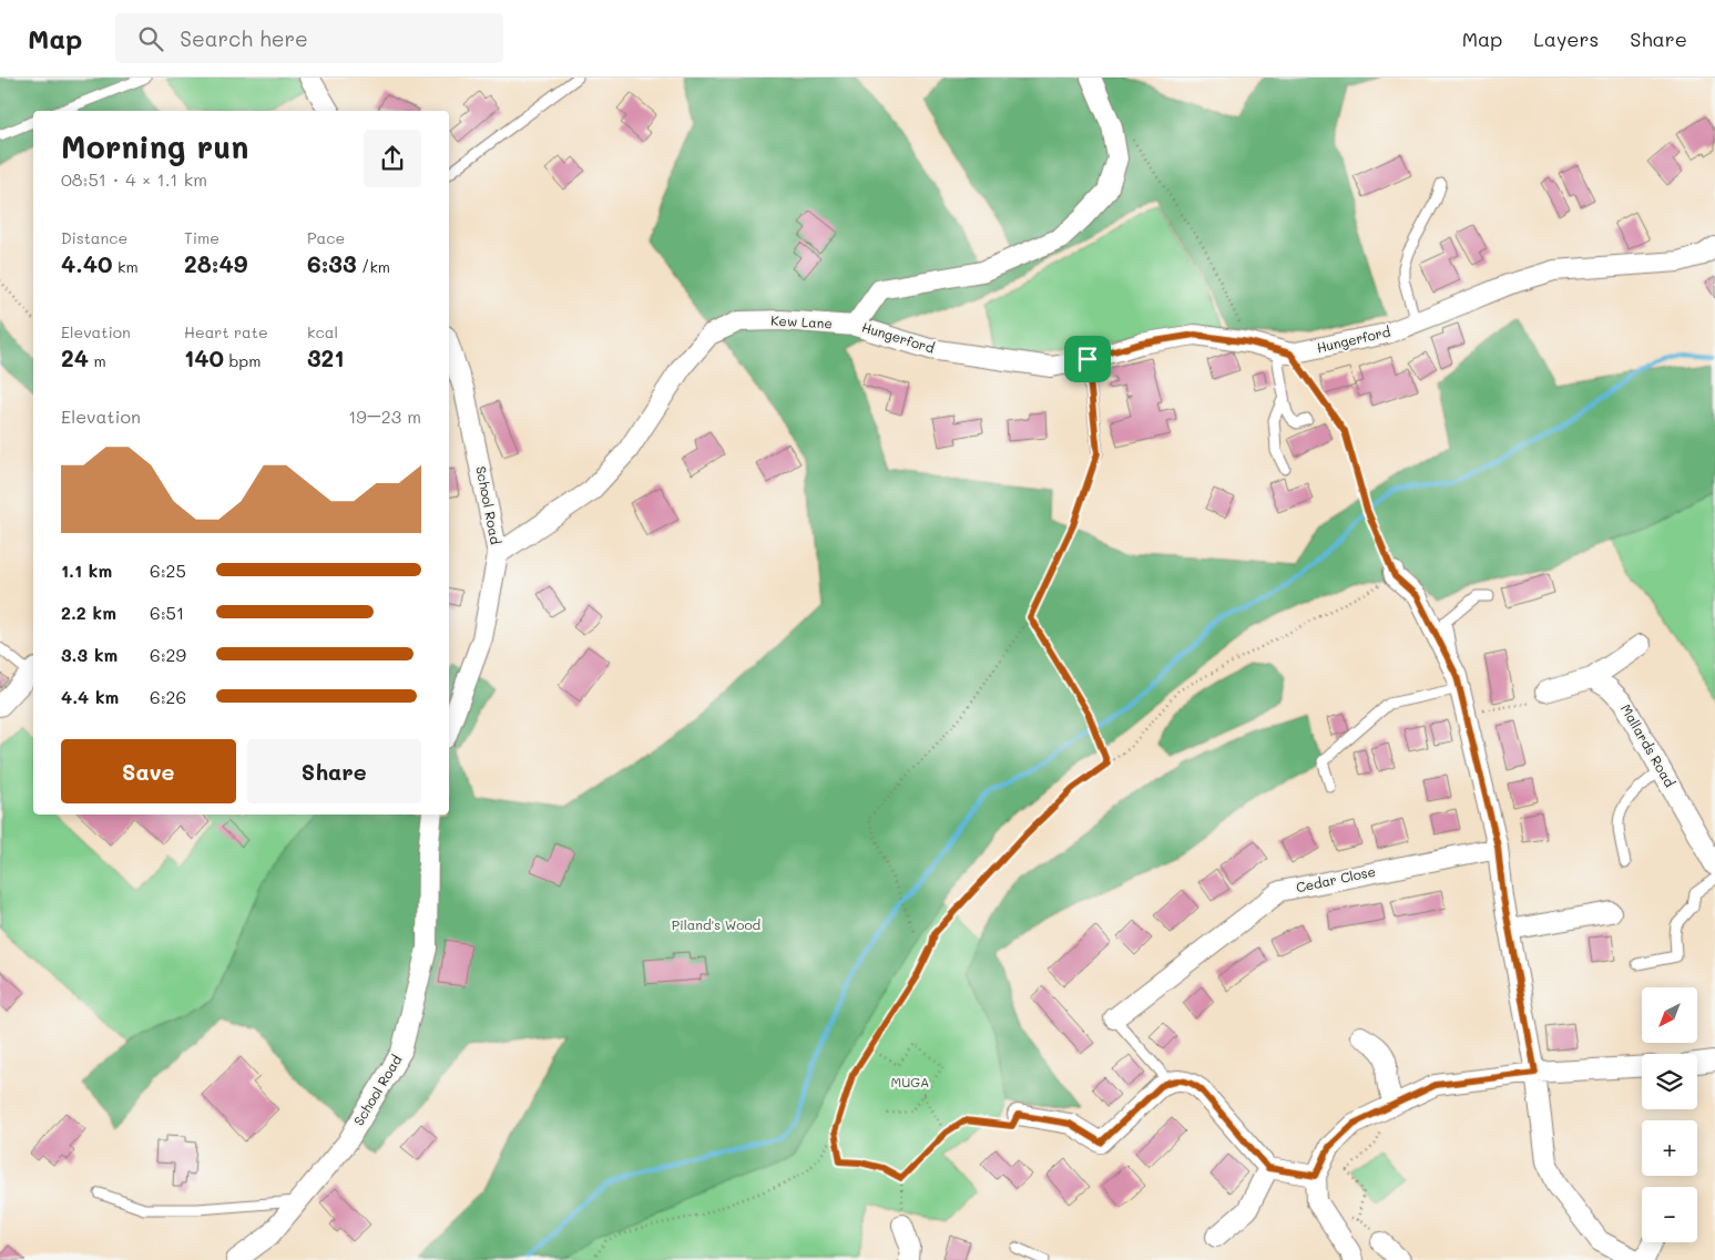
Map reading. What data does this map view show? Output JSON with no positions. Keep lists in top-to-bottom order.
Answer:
{
  "streets": {
    "street": [
      "Kew Lane",
      "Hungerford",
      "School Road",
      "Mallards Road",
      "Cedar Close"
    ]
  },
  "crossings": [
    ["Kew Lane", "Hungerford"],
    ["Kew Lane", "School Road"]
  ],
  "parks": ["Piland's Wood", "MUGA"],
  "north": "bottom left",
  "page": {
    "header": "Map",
    "search": "Search here",
    "nav": ["Map", "Layers", "Share"],
    "heading": ["Morning run", "08:51 · 4 × 1.1 km"],
    "stats": [
      ["Distance", "4.40 km"],
      ["Time", "28:49"],
      ["Pace", "6:33 /km"],
      ["Elevation", "24 m"],
      ["Heart rate", "140 bpm"],
      ["kcal", "321"]
    ],
    "chart": ["Elevation", "19–23 m"],
    "list": [
      {
        "name": "1.1 km",
        "note": "6:25"
      },
      {
        "name": "2.2 km",
        "note": "6:51"
      },
      {
        "name": "3.3 km",
        "note": "6:29"
      },
      {
        "name": "4.4 km",
        "note": "6:26"
      }
    ],
    "buttons": ["Save", "Share"],
    "map_buttons": ["+", "−"]
  }
}
